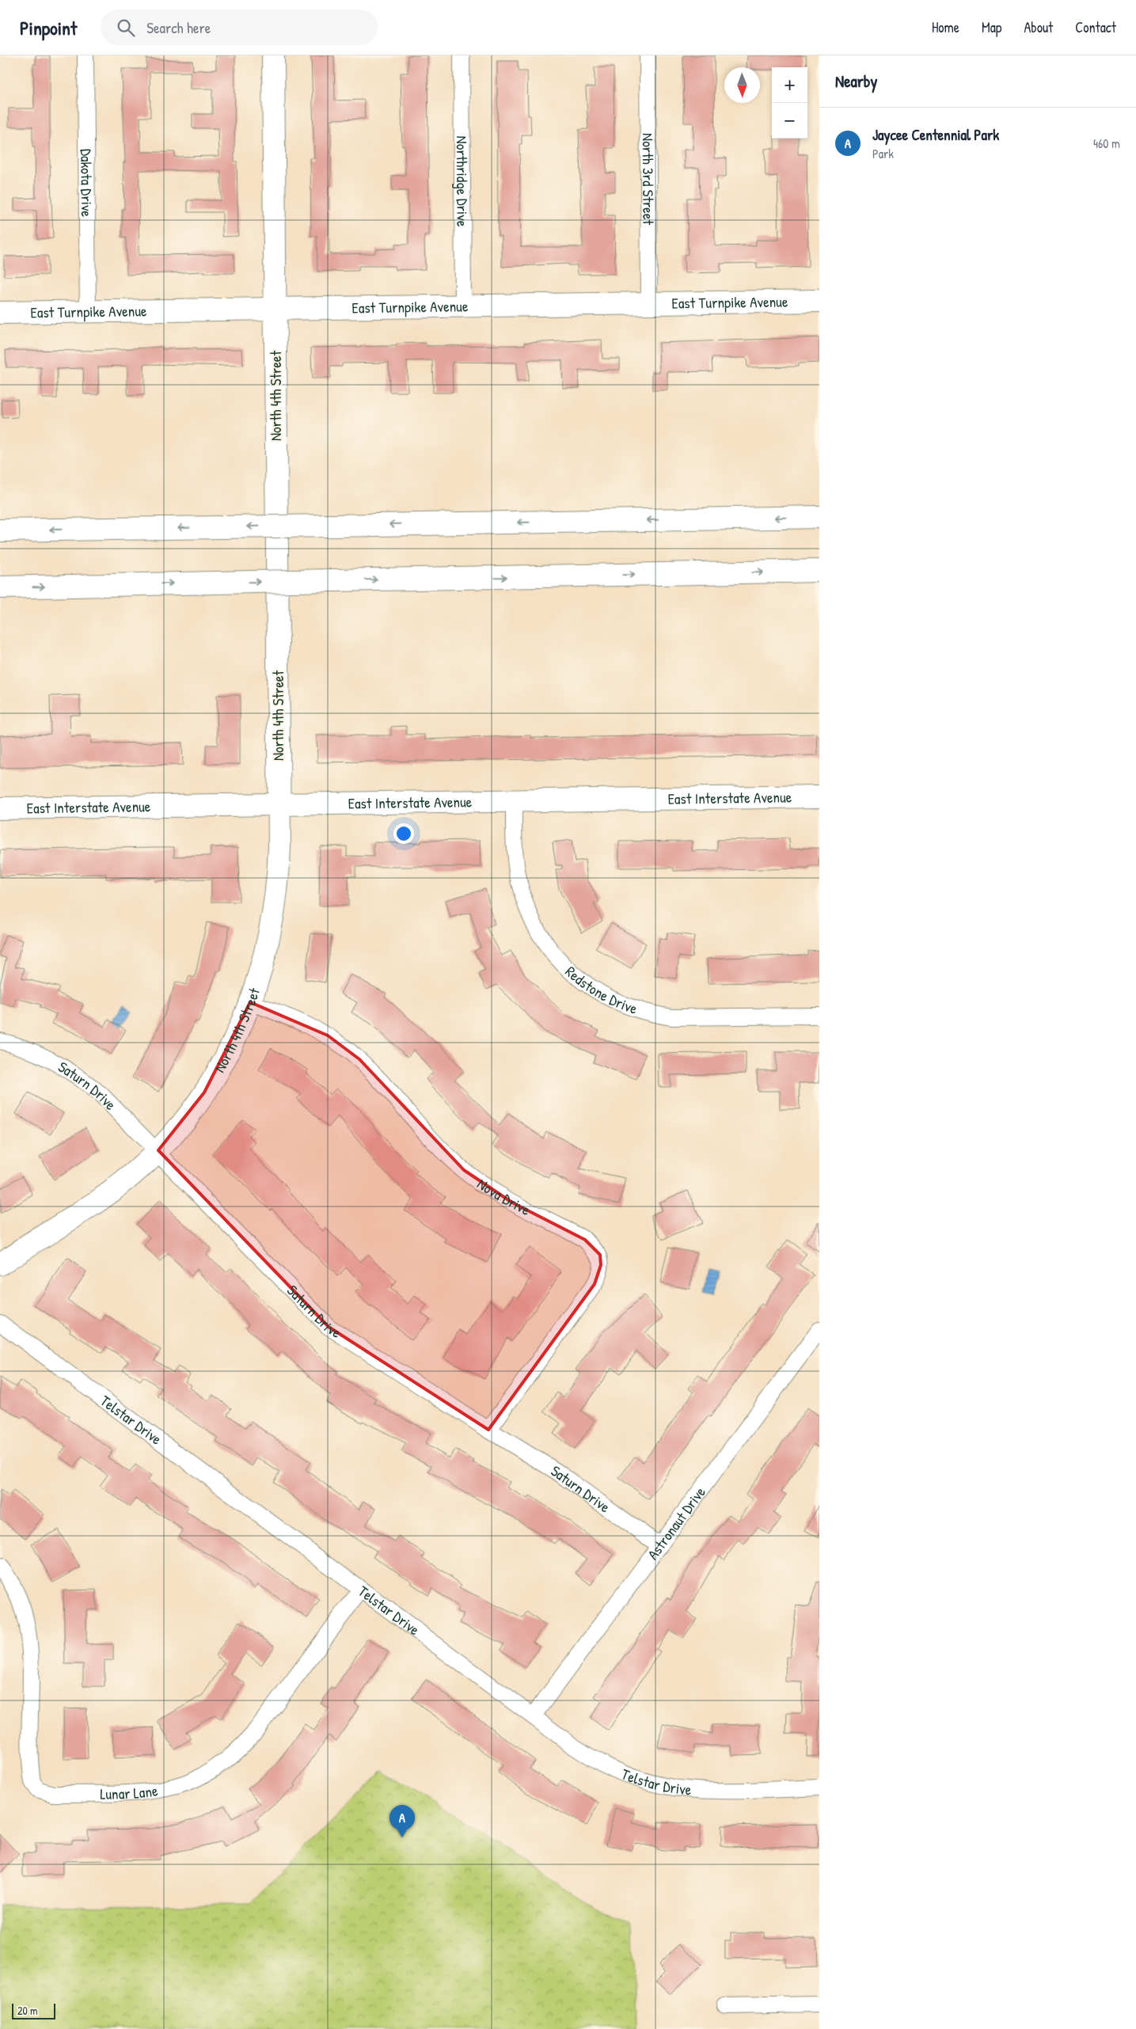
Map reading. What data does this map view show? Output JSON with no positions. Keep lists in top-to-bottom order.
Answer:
{
  "streets": {
    "main road": ["East Turnpike Avenue", "North 4th Street", "East Interstate Avenue"],
    "street": [
      "North 3rd Street",
      "Northridge Drive",
      "Dakota Drive",
      "Redstone Drive",
      "Saturn Drive",
      "Nova Drive",
      "Telstar Drive",
      "Astronaut Drive",
      "Lunar Lane"
    ]
  },
  "crossings": [
    ["North 3rd Street", "East Turnpike Avenue"],
    ["Northridge Drive", "East Turnpike Avenue"],
    ["Dakota Drive", "East Turnpike Avenue"],
    ["East Turnpike Avenue", "North 4th Street"],
    ["North 4th Street", "East Interstate Avenue"],
    ["North 4th Street", "Saturn Drive"],
    ["North 4th Street", "Nova Drive"],
    ["East Interstate Avenue", "Redstone Drive"],
    ["Saturn Drive", "Nova Drive"],
    ["Saturn Drive", "Astronaut Drive"],
    ["Telstar Drive", "Astronaut Drive"],
    ["Telstar Drive", "Lunar Lane"]
  ],
  "scale_bar": "20 m",
  "north": "bottom",
  "page": {
    "header": "Pinpoint",
    "search": "Search here",
    "nav": [
      "Home",
      "Map",
      "About",
      "Contact"
    ],
    "heading": "Nearby",
    "map_buttons": ["+", "−"],
    "list": [
      {
        "mark": "A",
        "name": "Jaycee Centennial Park",
        "note": "Park",
        "value": "460 m"
      }
    ],
    "pins": "A",
    "scale": "20 m"
  }
}
